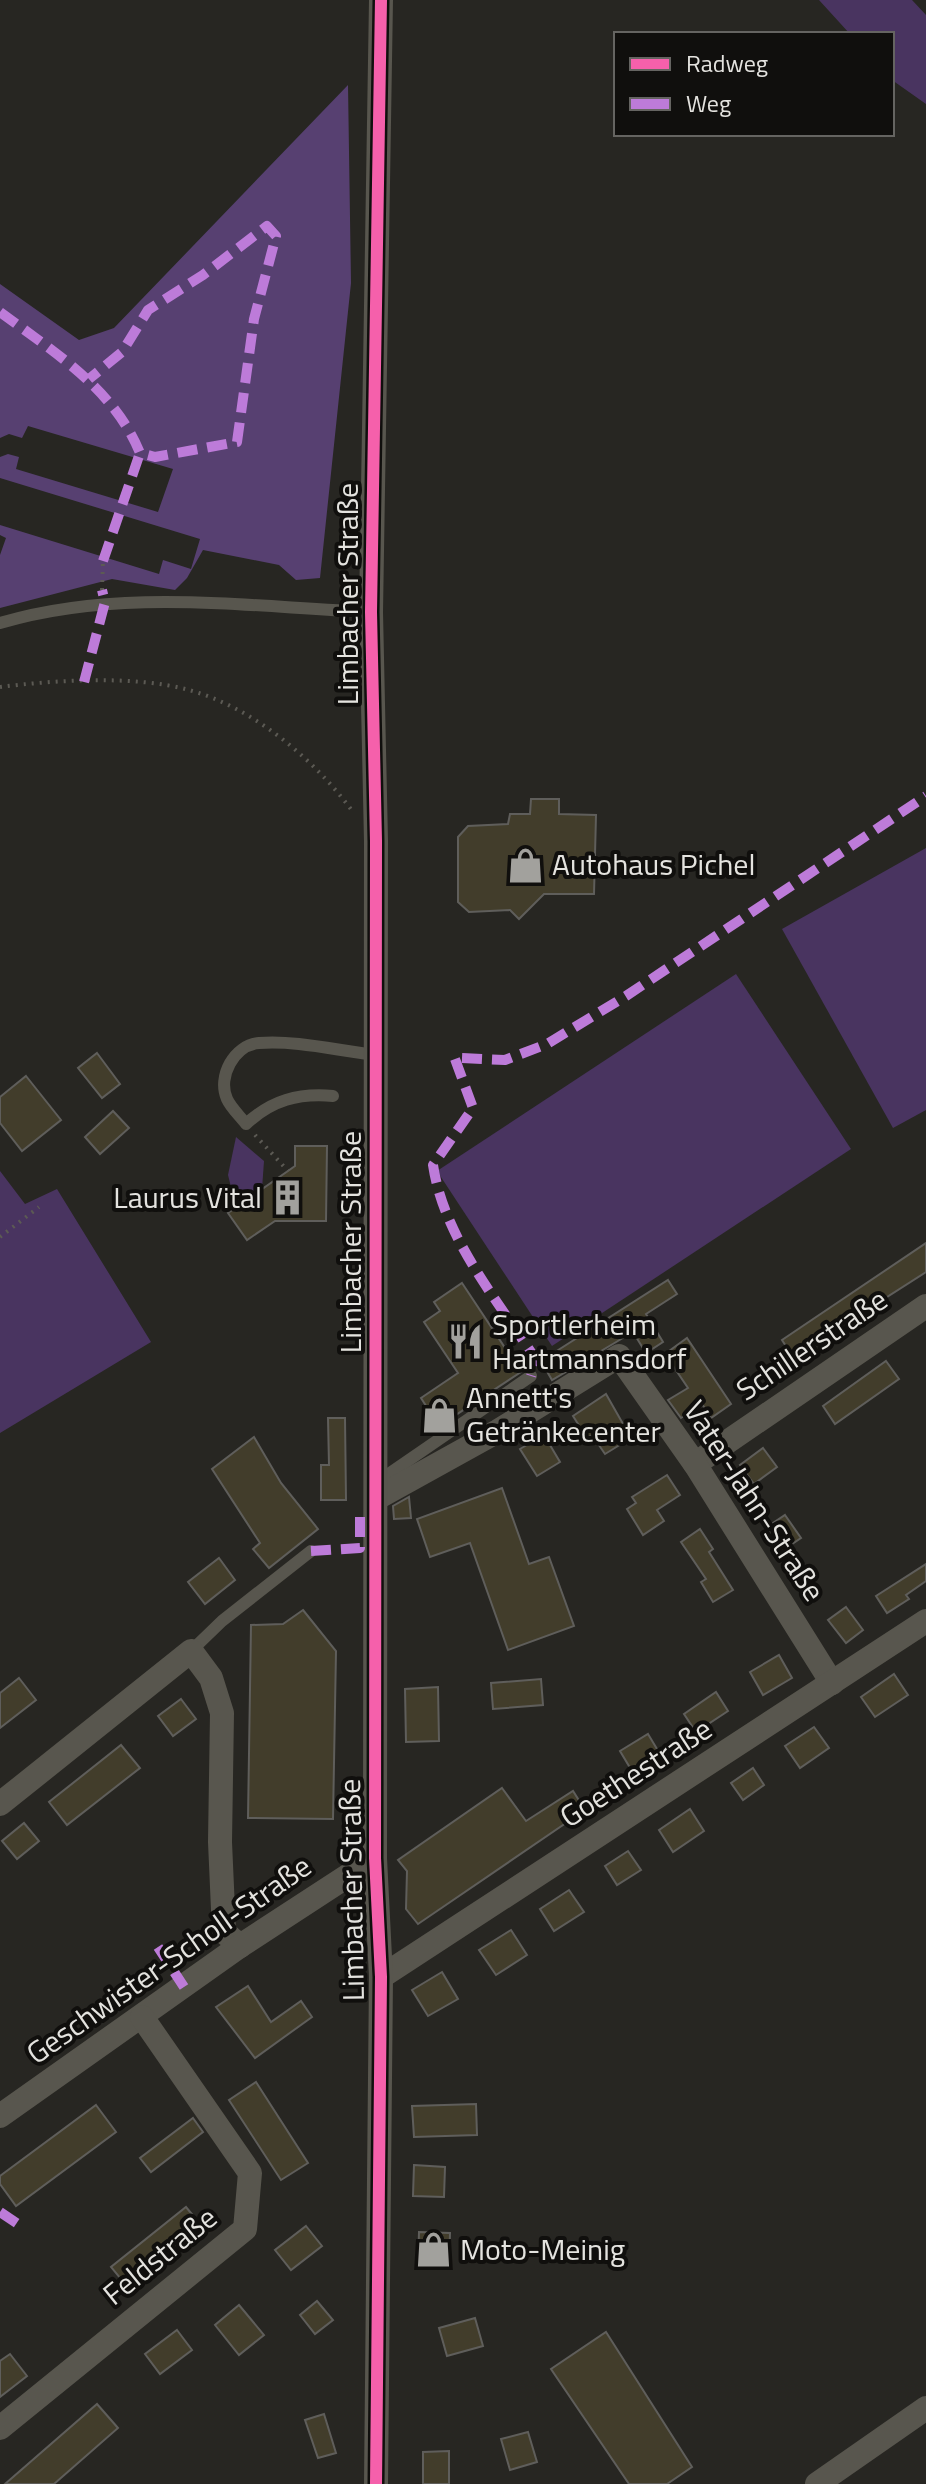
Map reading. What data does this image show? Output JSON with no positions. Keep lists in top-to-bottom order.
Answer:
{
  "streets": {
    "street": [
      "Limbacher Straße",
      "Schillerstraße",
      "Vater-Jahn-Straße",
      "Goethestraße",
      "Geschwister-Scholl-Straße",
      "Feldstraße"
    ]
  },
  "crossings": [
    ["Limbacher Straße", "Vater-Jahn-Straße"],
    ["Limbacher Straße", "Goethestraße"],
    ["Limbacher Straße", "Geschwister-Scholl-Straße"],
    ["Schillerstraße", "Vater-Jahn-Straße"],
    ["Vater-Jahn-Straße", "Goethestraße"],
    ["Geschwister-Scholl-Straße", "Feldstraße"]
  ],
  "places": {
    "shop": ["Autohaus Pichel", "Annett's Getränkecenter", "Moto-Meinig"],
    "building": ["Laurus Vital"],
    "restaurant": ["Sportlerheim Hartmannsdorf"]
  },
  "legend": ["Radweg", "Weg"]
}
